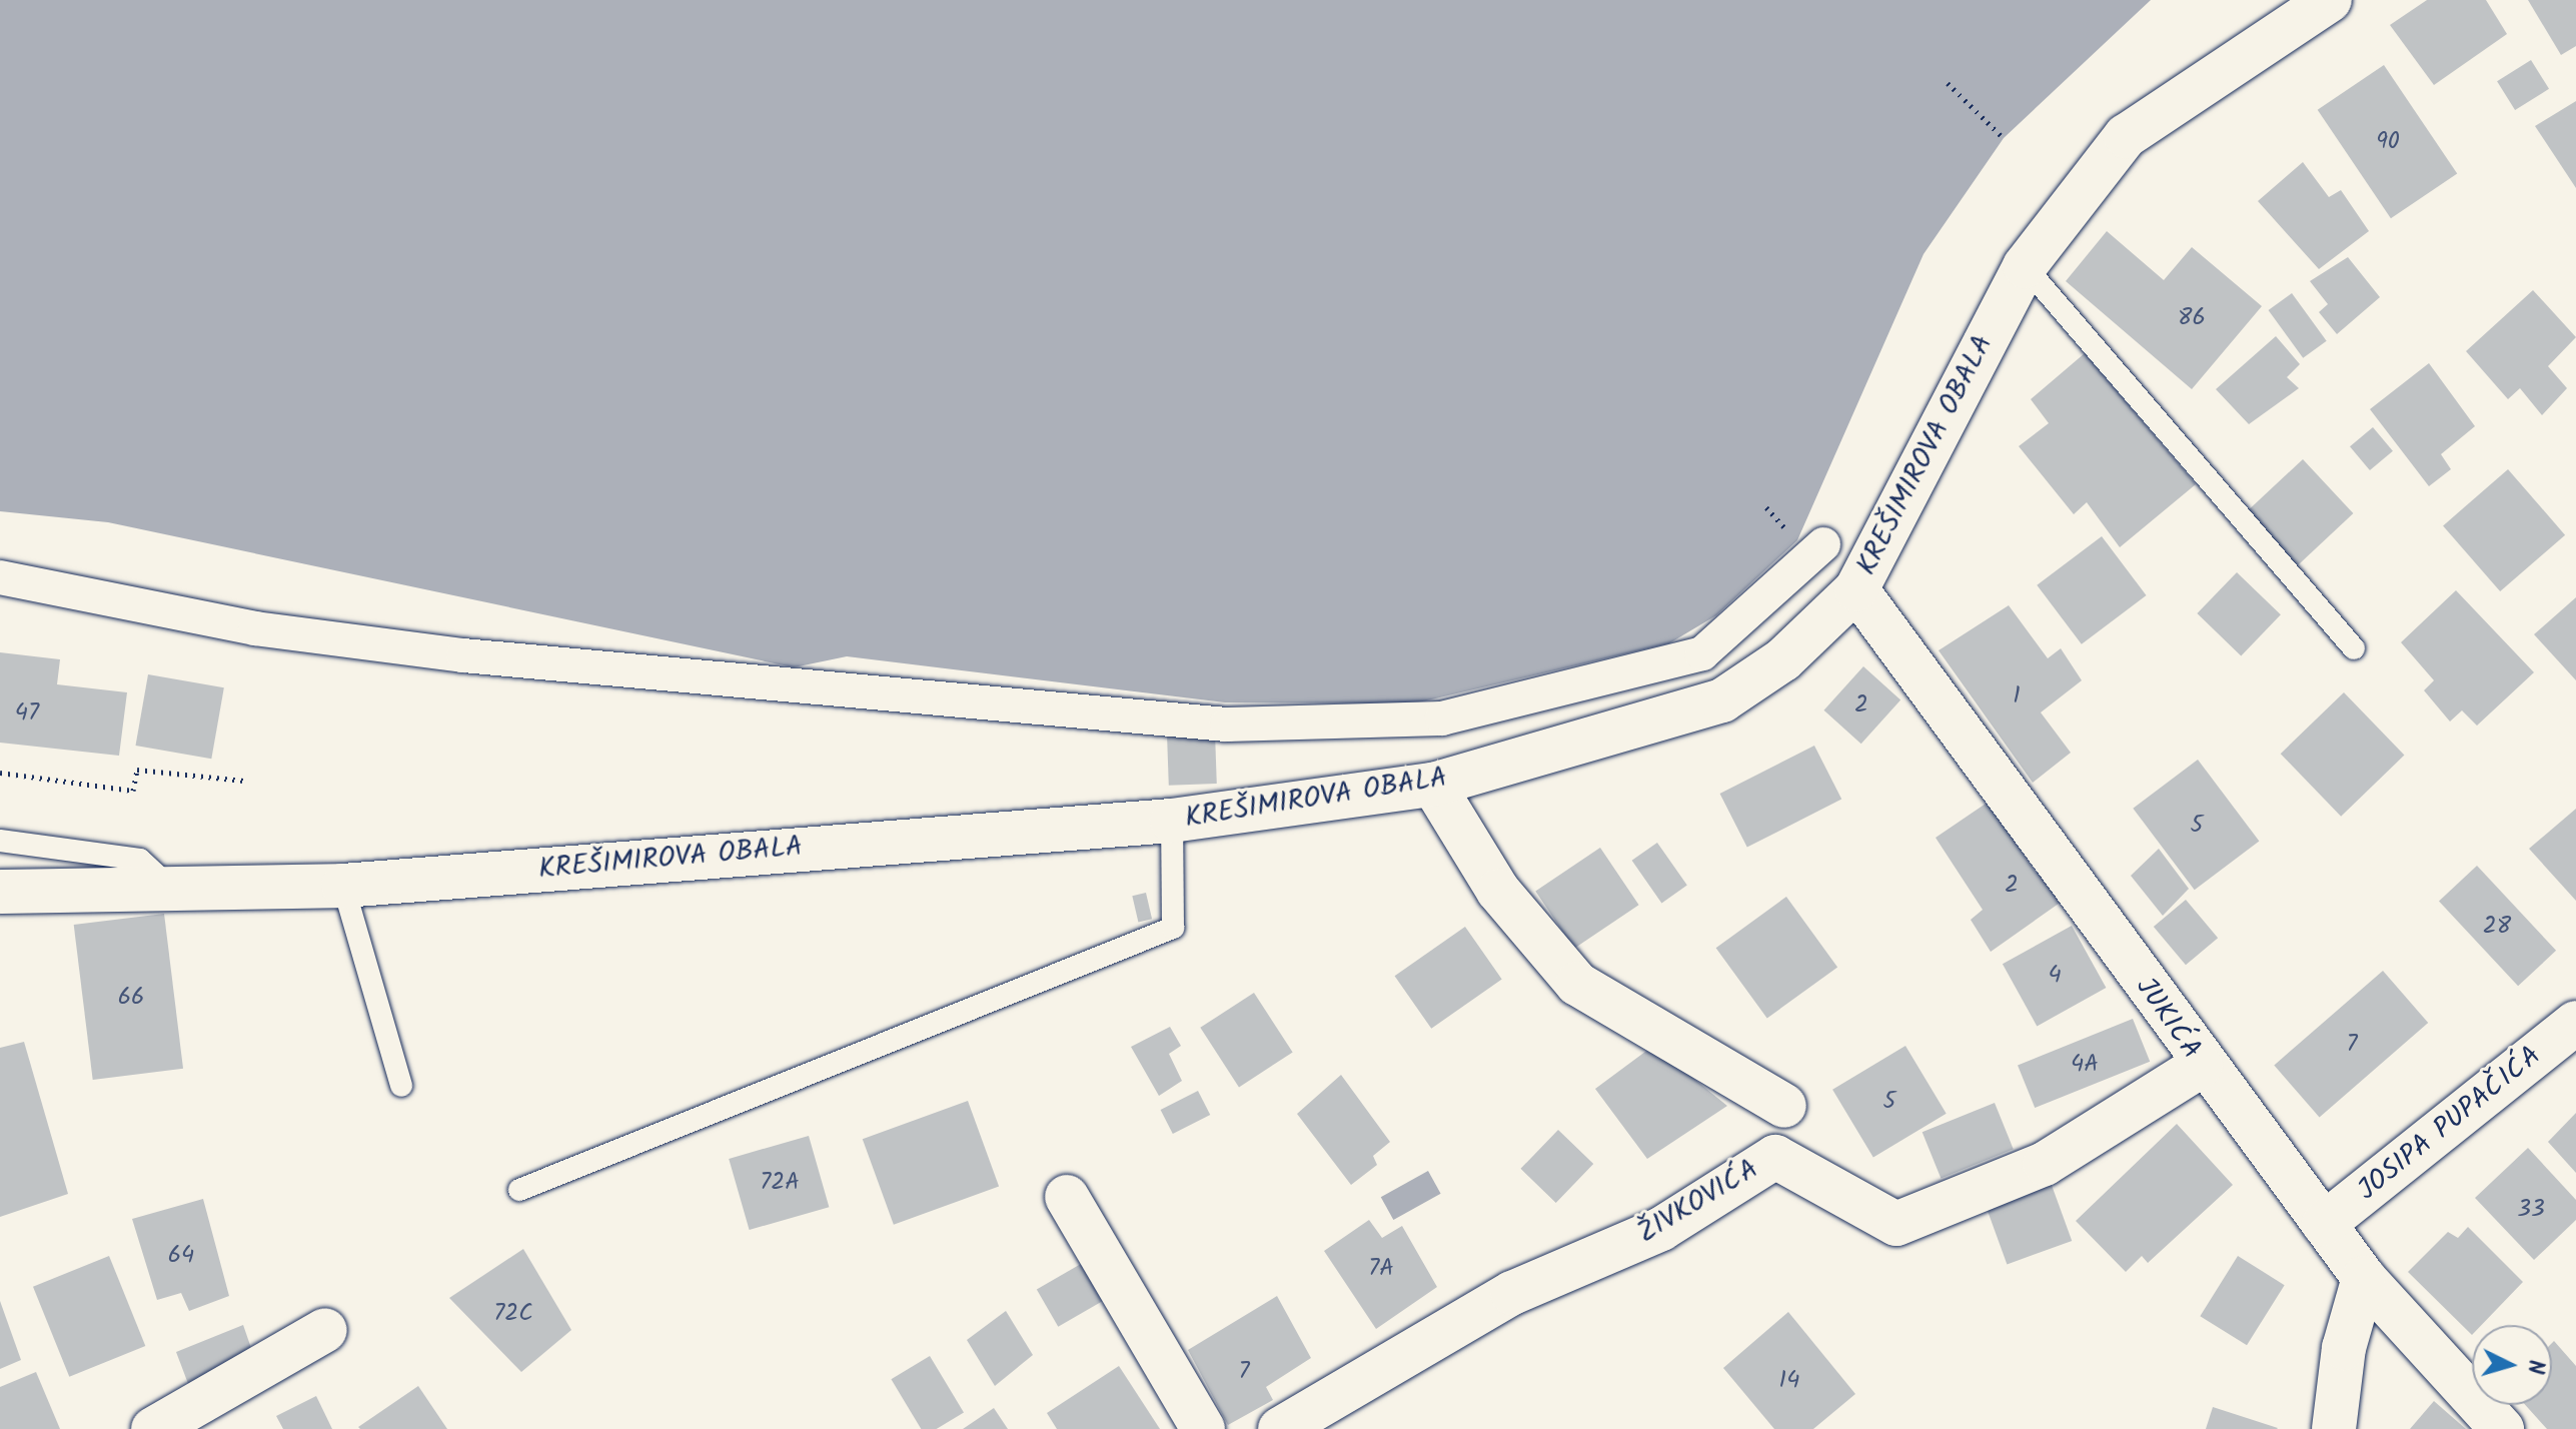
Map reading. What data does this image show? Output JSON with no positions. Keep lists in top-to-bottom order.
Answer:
{
  "streets": {
    "street": [
      "KREŠIMIROVA OBALA",
      "JUKIĆA",
      "JOSIPA PUPAČIĆA",
      "ŽIVKOVIĆA"
    ]
  },
  "crossings": [
    ["KREŠIMIROVA OBALA", "JUKIĆA"],
    ["JUKIĆA", "JOSIPA PUPAČIĆA"],
    ["JUKIĆA", "ŽIVKOVIĆA"]
  ],
  "house_numbers": [
    "90",
    "86",
    "1",
    "2",
    "47",
    "5",
    "2",
    "28",
    "4",
    "66",
    "7",
    "4A",
    "5",
    "72A",
    "33",
    "64",
    "7A",
    "72C",
    "7",
    "14"
  ],
  "north": "right"
}
